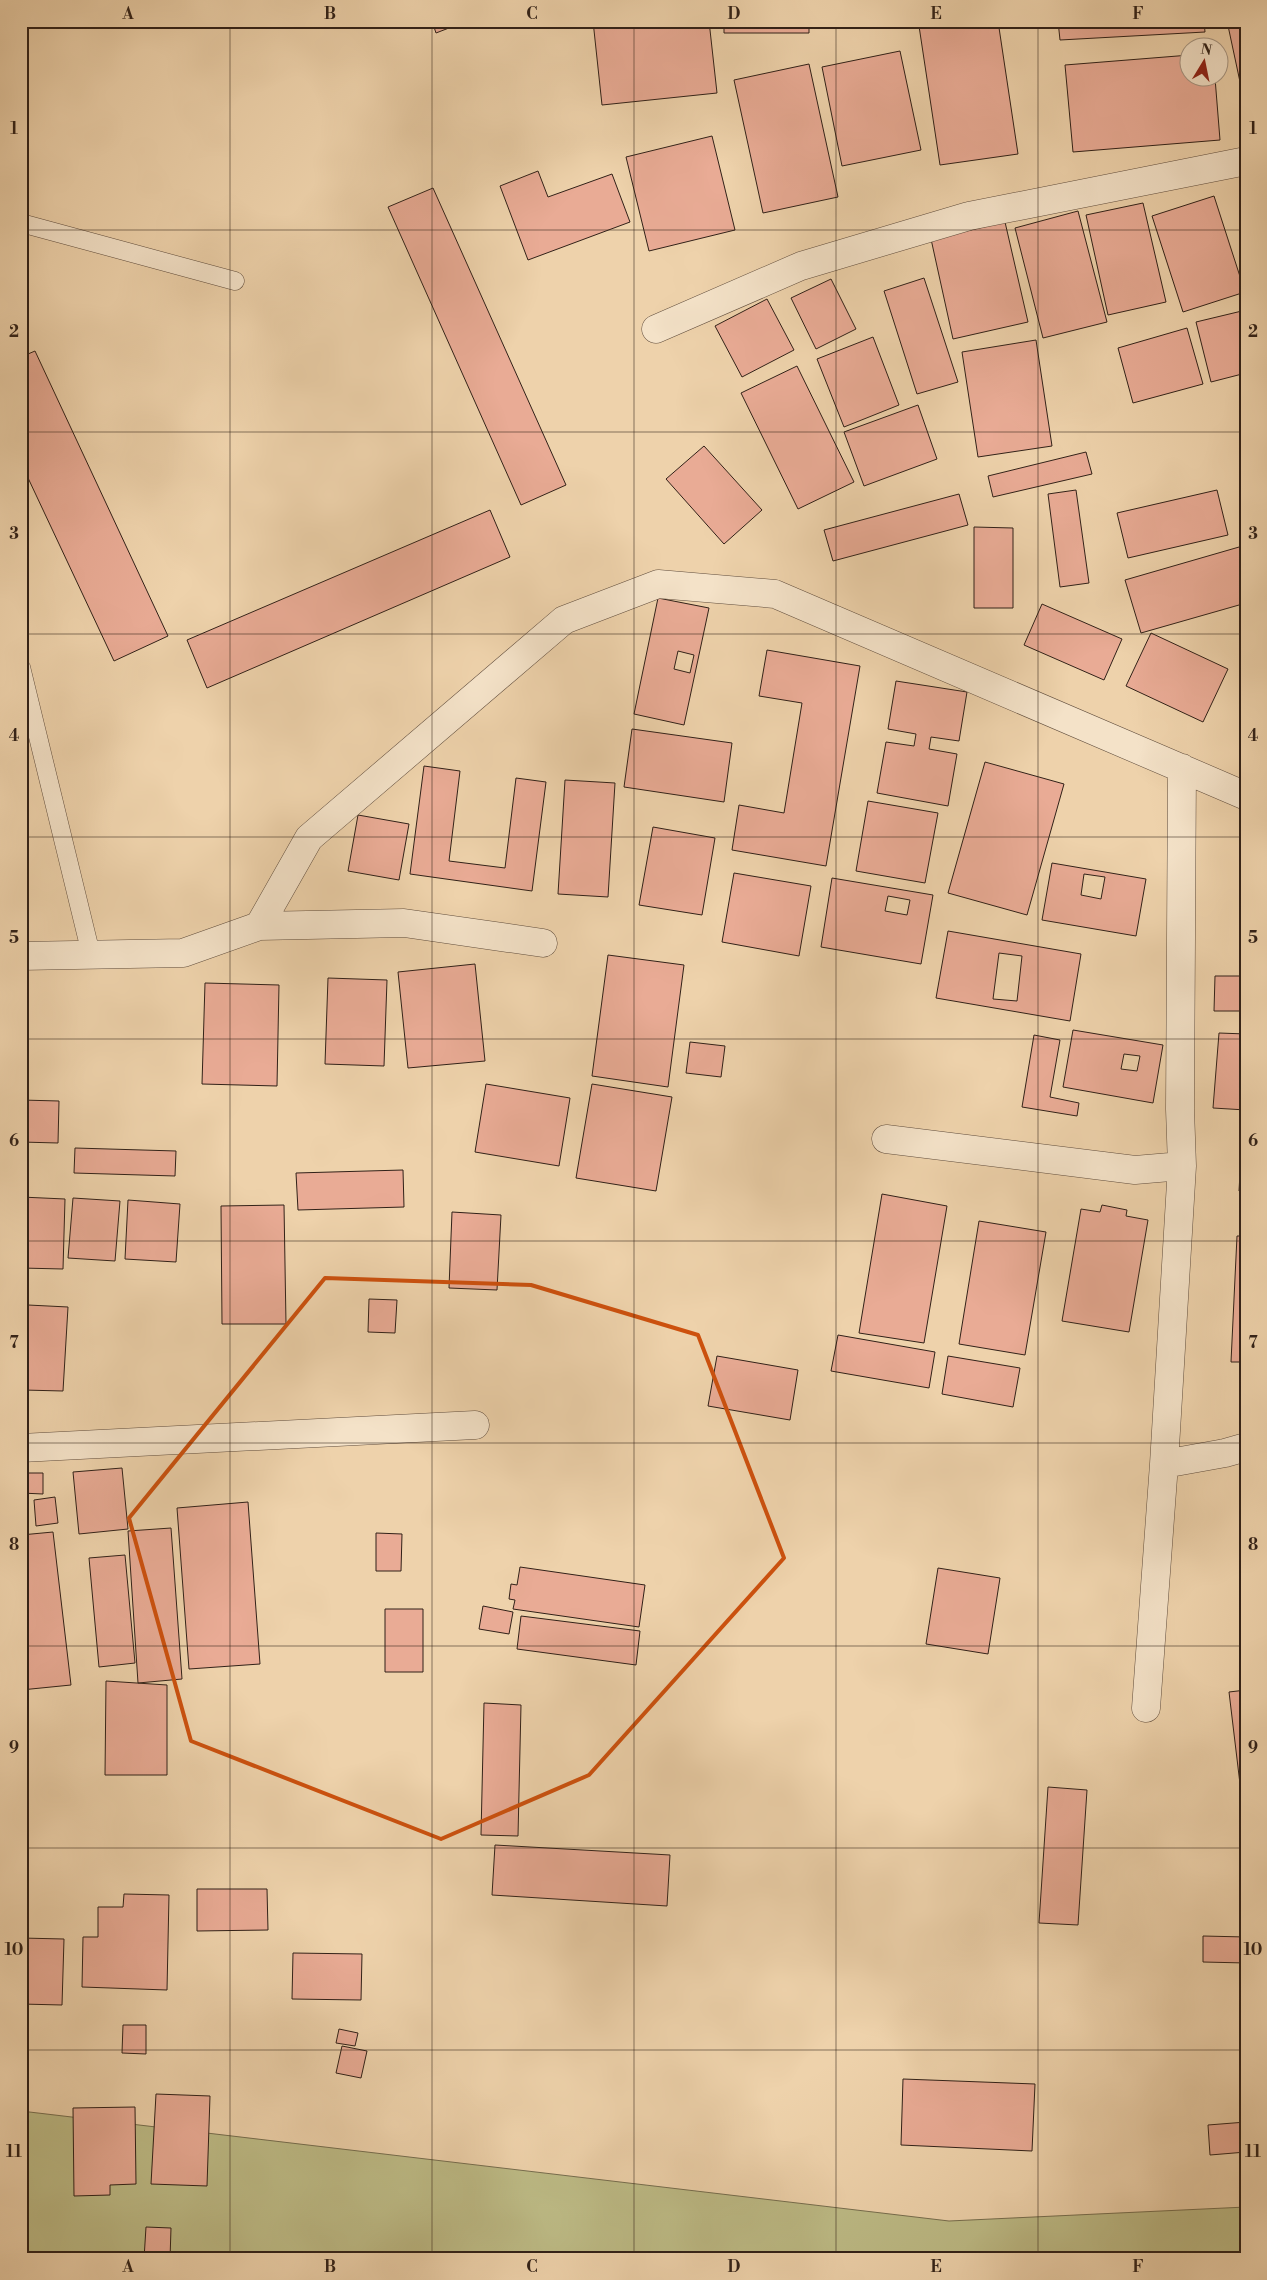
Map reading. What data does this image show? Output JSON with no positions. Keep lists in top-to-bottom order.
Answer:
{
  "north": "top",
  "grid": {
    "columns": [
      "A",
      "B",
      "C",
      "D",
      "E",
      "F"
    ],
    "rows": [
      "1",
      "2",
      "3",
      "4",
      "5",
      "6",
      "7",
      "8",
      "9",
      "10",
      "11"
    ]
  }
}
